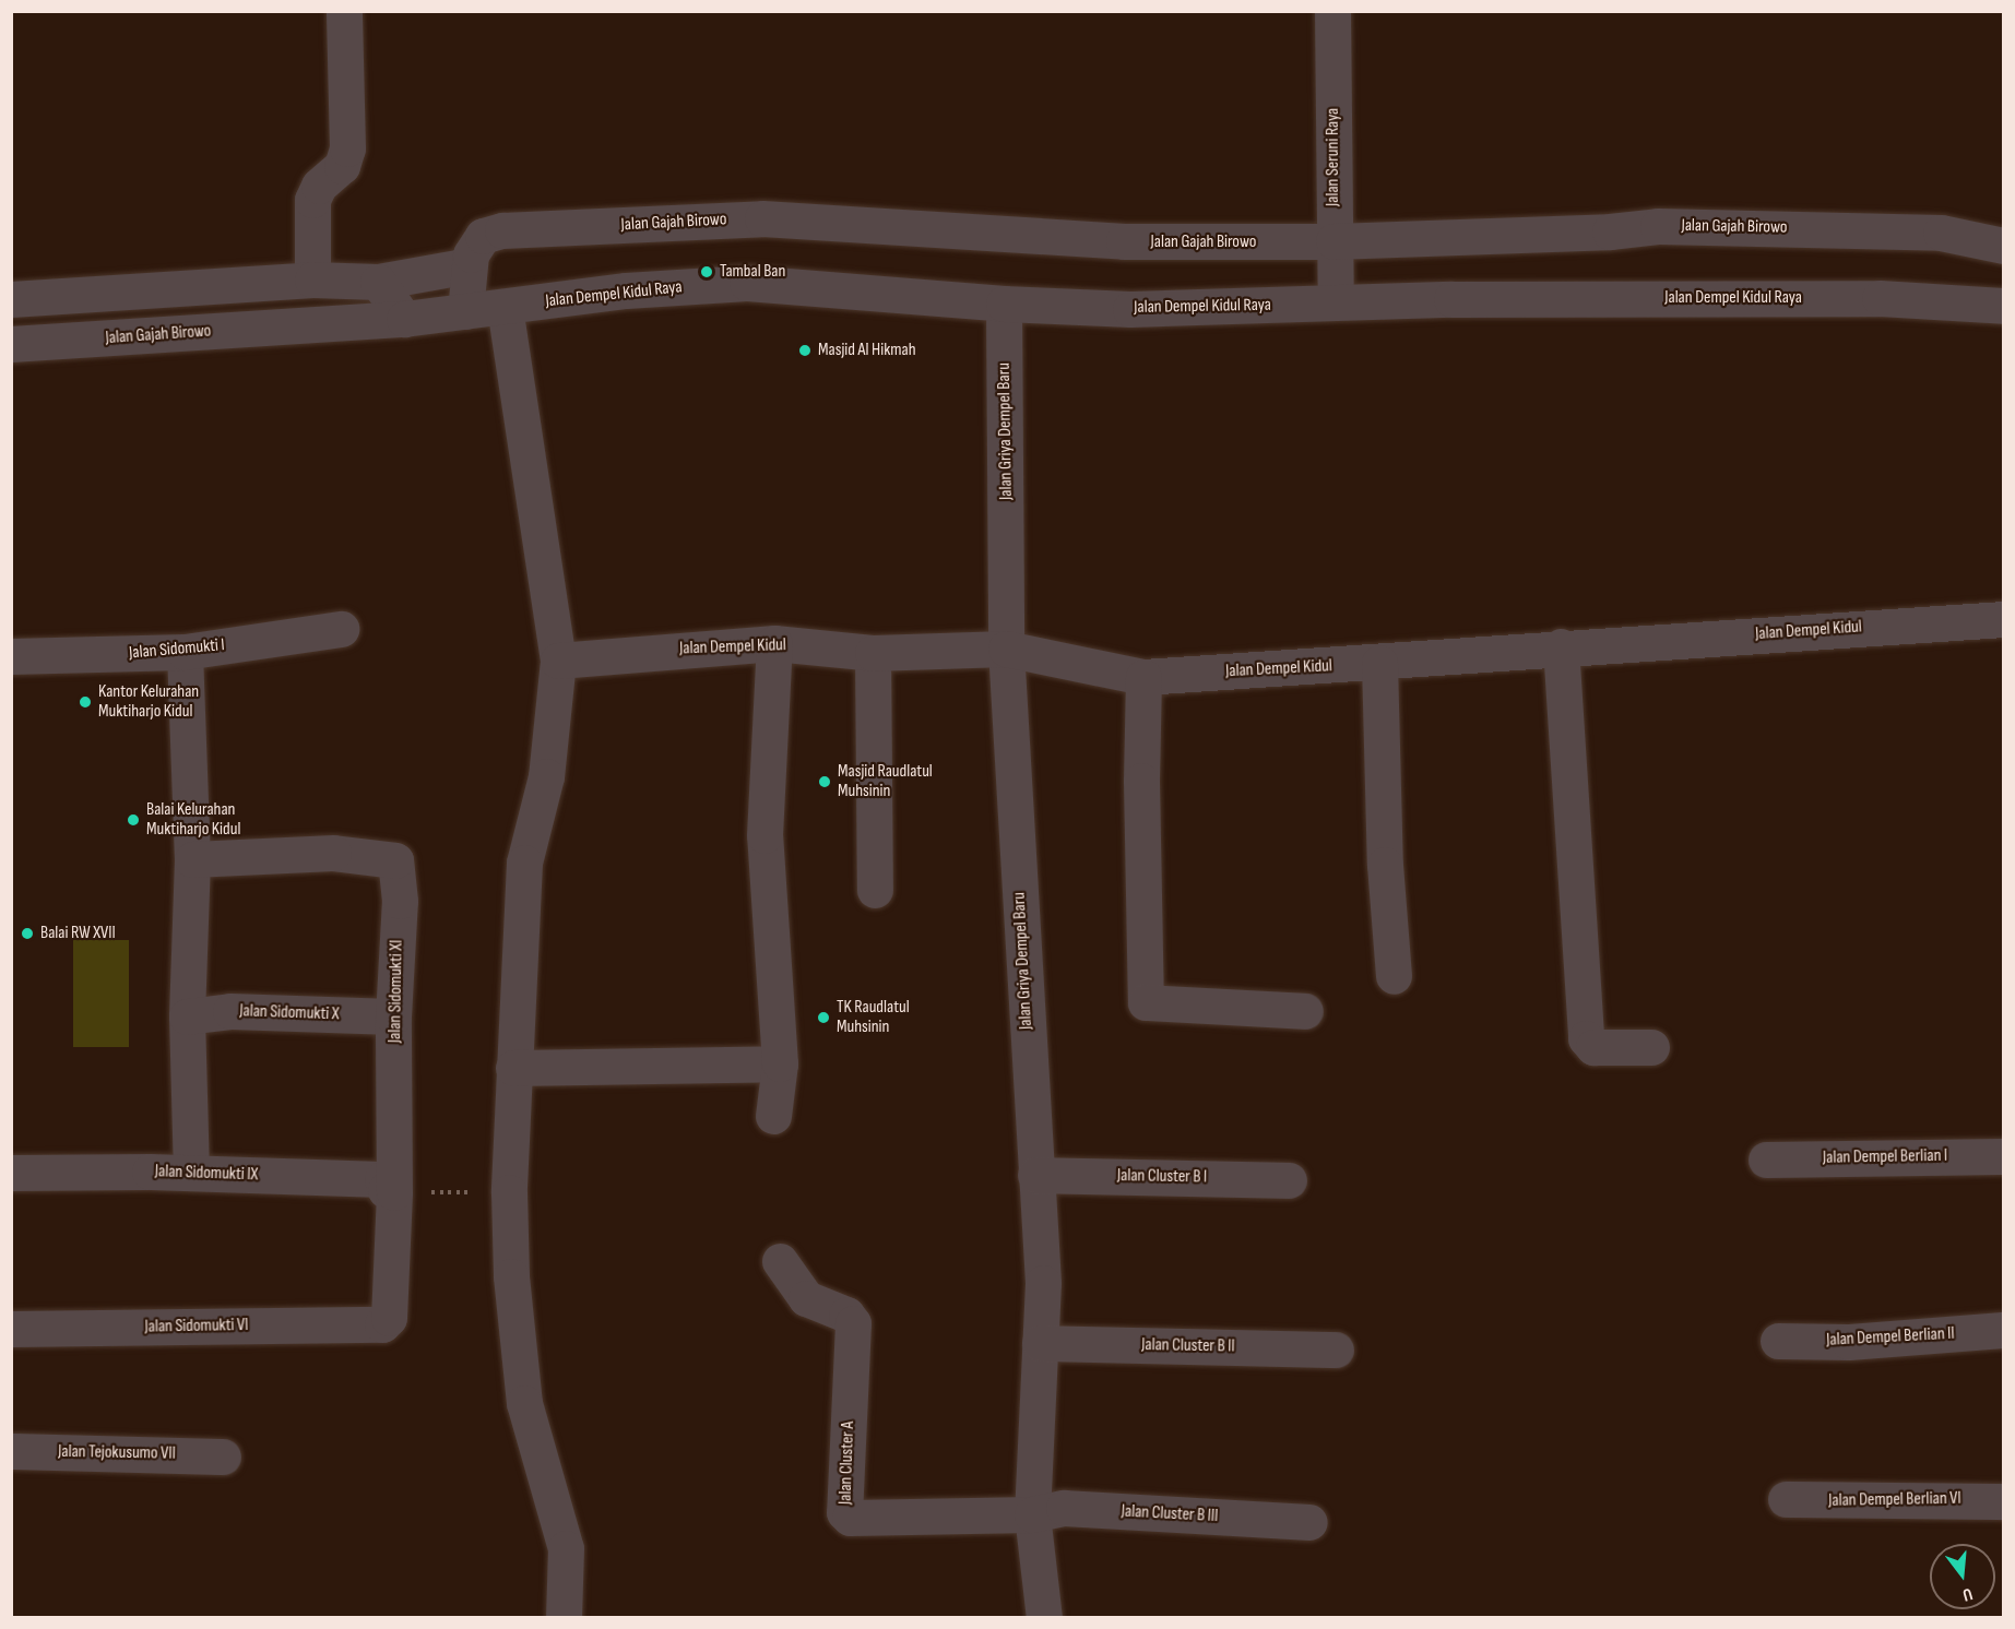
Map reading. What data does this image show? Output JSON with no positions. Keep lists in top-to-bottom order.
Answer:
{
  "streets": {
    "street": [
      "Jalan Seruni Raya",
      "Jalan Gajah Birowo",
      "Jalan Dempel Kidul Raya",
      "Jalan Griya Dempel Baru",
      "Jalan Dempel Kidul",
      "Jalan Sidomukti I",
      "Jalan Sidomukti XI",
      "Jalan Sidomukti X",
      "Jalan Dempel Berlian I",
      "Jalan Sidomukti IX",
      "Jalan Cluster B I",
      "Jalan Sidomukti VI",
      "Jalan Dempel Berlian II",
      "Jalan Cluster B II",
      "Jalan Tejokusumo VII",
      "Jalan Cluster A",
      "Jalan Dempel Berlian VI",
      "Jalan Cluster B III"
    ]
  },
  "crossings": [
    ["Jalan Seruni Raya", "Jalan Gajah Birowo"],
    ["Jalan Seruni Raya", "Jalan Dempel Kidul Raya"],
    ["Jalan Gajah Birowo", "Jalan Dempel Kidul Raya"],
    ["Jalan Dempel Kidul Raya", "Jalan Griya Dempel Baru"],
    ["Jalan Griya Dempel Baru", "Jalan Dempel Kidul"],
    ["Jalan Griya Dempel Baru", "Jalan Cluster B I"],
    ["Jalan Griya Dempel Baru", "Jalan Cluster B II"],
    ["Jalan Griya Dempel Baru", "Jalan Cluster A"],
    ["Jalan Griya Dempel Baru", "Jalan Cluster B III"],
    ["Jalan Sidomukti XI", "Jalan Sidomukti X"],
    ["Jalan Sidomukti XI", "Jalan Sidomukti IX"],
    ["Jalan Sidomukti XI", "Jalan Sidomukti VI"],
    ["Jalan Cluster A", "Jalan Cluster B III"]
  ],
  "places": [
    "Tambal Ban",
    "Masjid Al Hikmah",
    "Kantor Kelurahan Muktiharjo Kidul",
    "Masjid Raudlatul Muhsinin",
    "Balai Kelurahan Muktiharjo Kidul",
    "Balai RW XVII",
    "TK Raudlatul Muhsinin"
  ],
  "north": "bottom"
}
